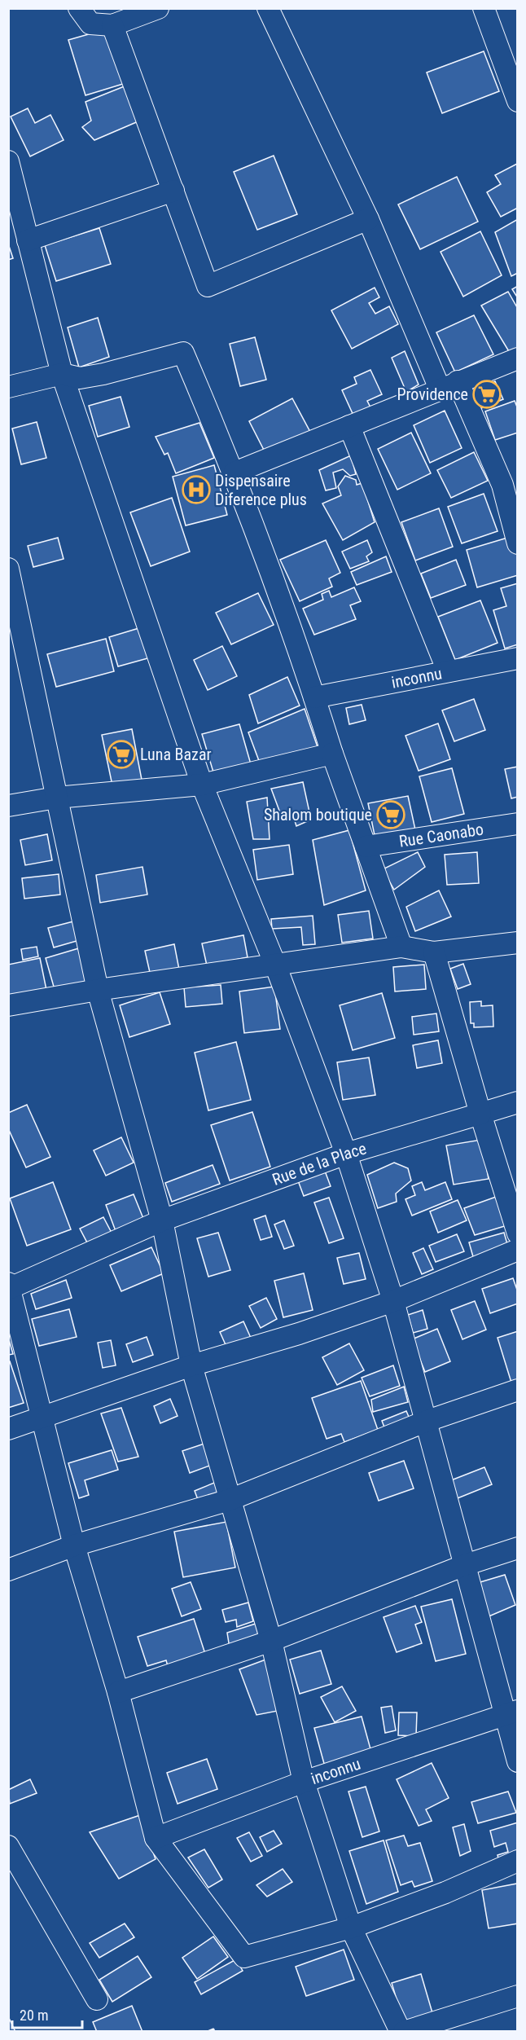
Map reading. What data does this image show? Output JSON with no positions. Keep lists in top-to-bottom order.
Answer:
{
  "streets": {
    "street": ["inconnu", "Rue Caonabo", "Rue de la Place"]
  },
  "places": {
    "supermarket": ["Providence", "Luna Bazar", "Shalom boutique"],
    "hospital": ["Dispensaire Diference plus"]
  },
  "scale_bar": "20 m"
}
